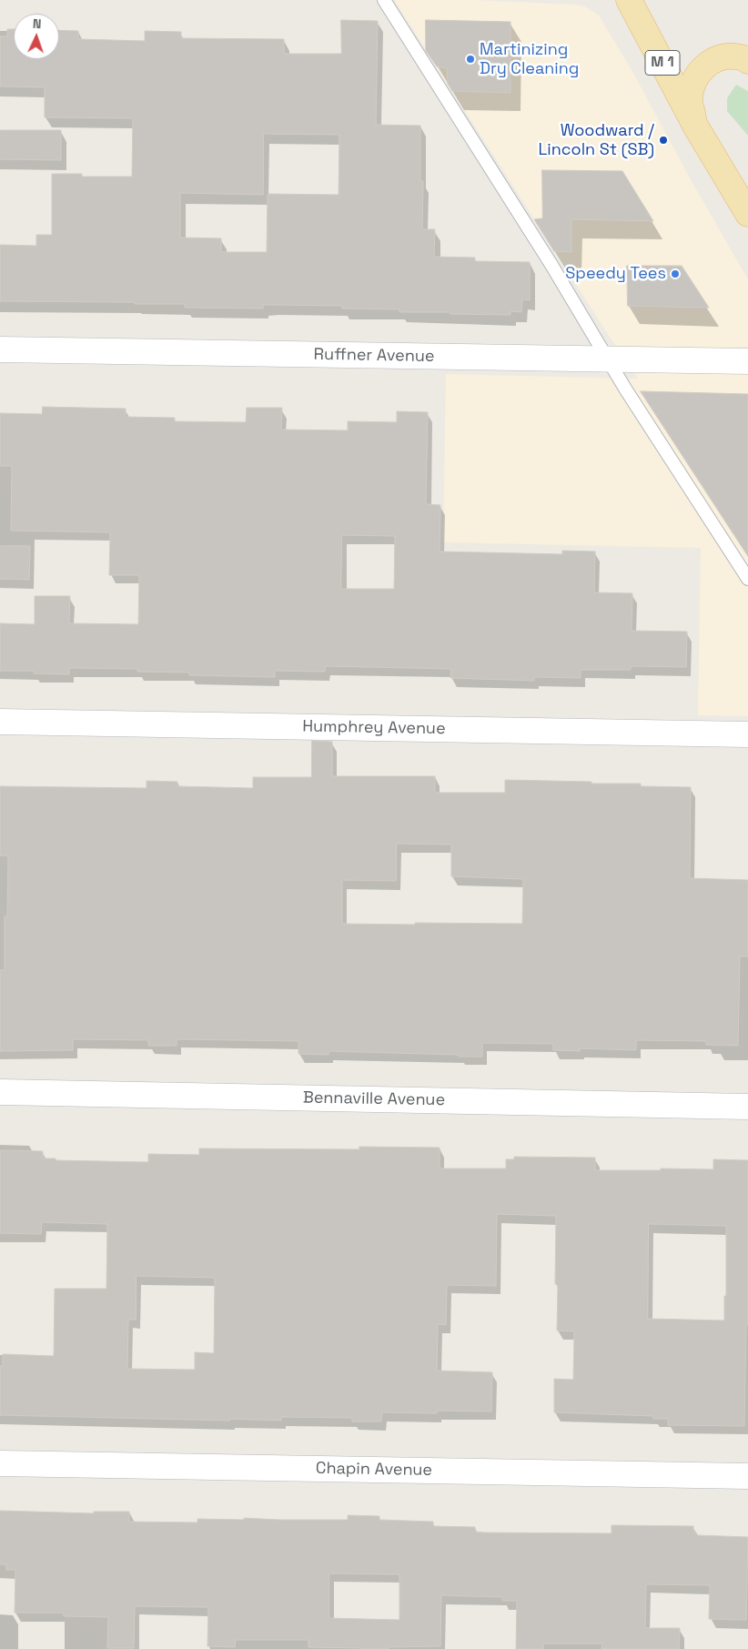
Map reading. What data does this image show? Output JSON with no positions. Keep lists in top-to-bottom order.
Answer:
{
  "streets": {
    "main road": ["M 1"],
    "street": [
      "Ruffner Avenue",
      "Humphrey Avenue",
      "Bennaville Avenue",
      "Chapin Avenue"
    ]
  },
  "places": ["Martinizing Dry Cleaning", "Woodward / Lincoln St (SB)", "Speedy Tees"],
  "north": "top"
}
